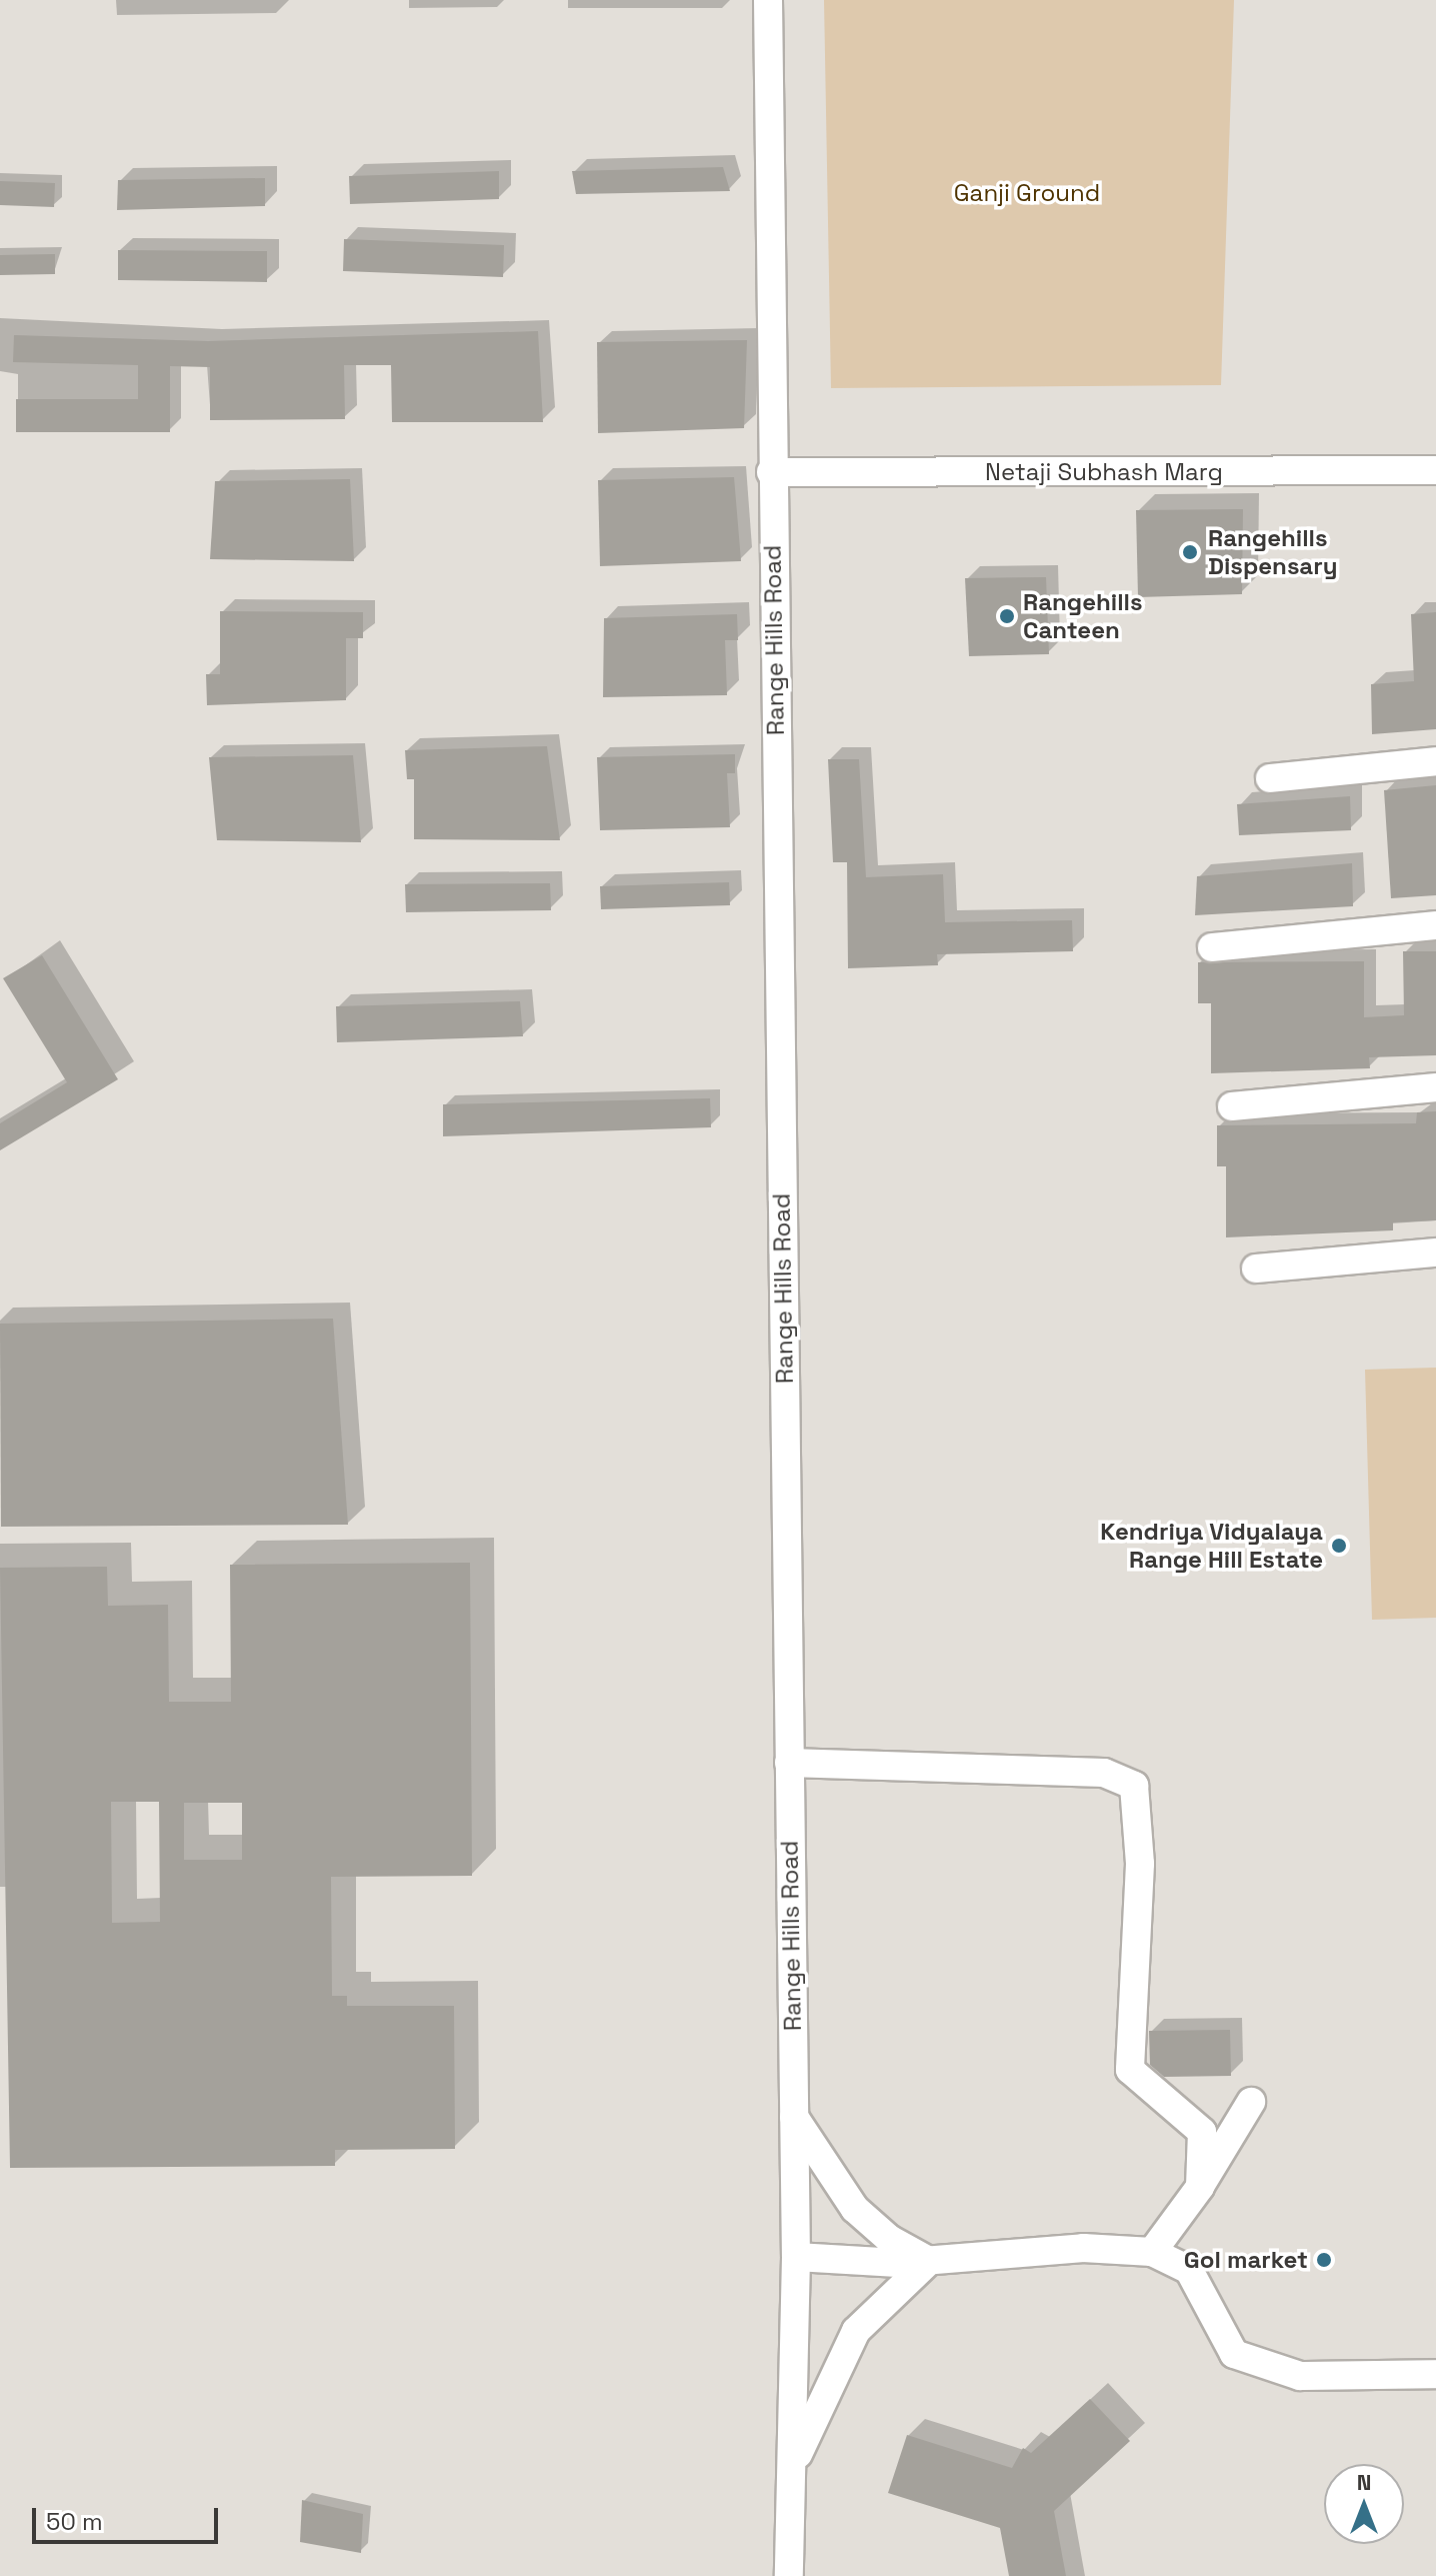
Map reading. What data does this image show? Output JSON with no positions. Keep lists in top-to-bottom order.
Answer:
{
  "streets": {
    "street": ["Netaji Subhash Marg", "Range Hills Road"]
  },
  "crossings": [
    ["Netaji Subhash Marg", "Range Hills Road"]
  ],
  "parks": ["Ganji Ground"],
  "places": [
    "Rangehills Dispensary",
    "Rangehills Canteen",
    "Kendriya Vidyalaya Range Hill Estate",
    "Gol market"
  ],
  "scale_bar": "50 m",
  "north": "top"
}
